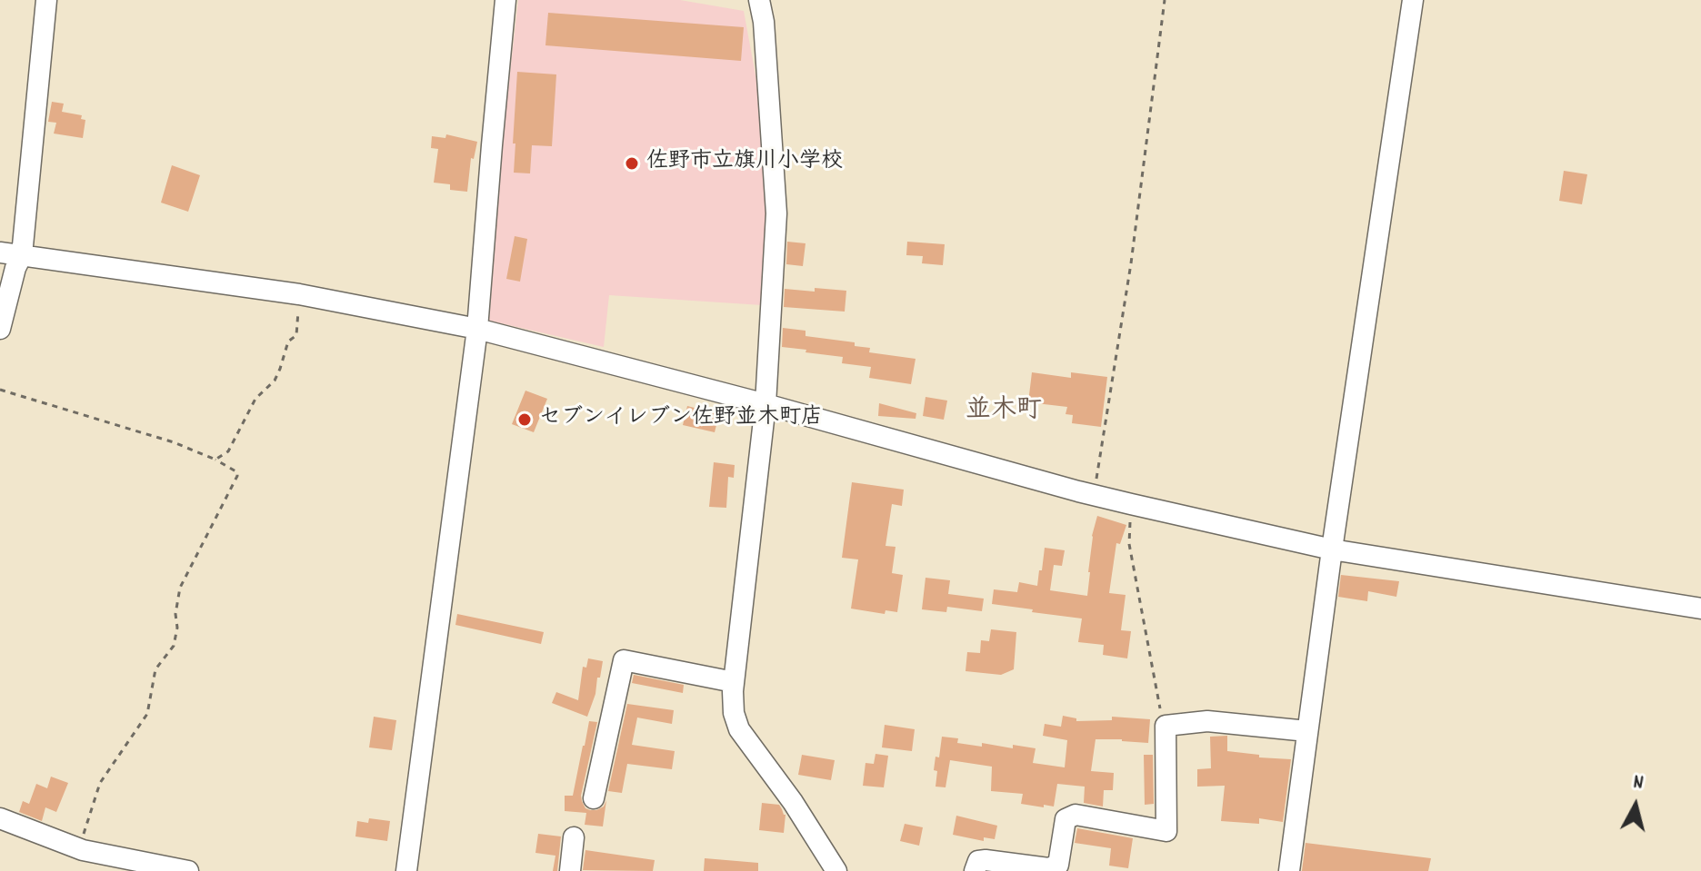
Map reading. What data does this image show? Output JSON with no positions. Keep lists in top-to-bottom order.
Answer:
{
  "districts": ["並木町"],
  "places": ["佐野市立旗川小学校", "セブンイレブン佐野並木町店"],
  "north": "top"
}
